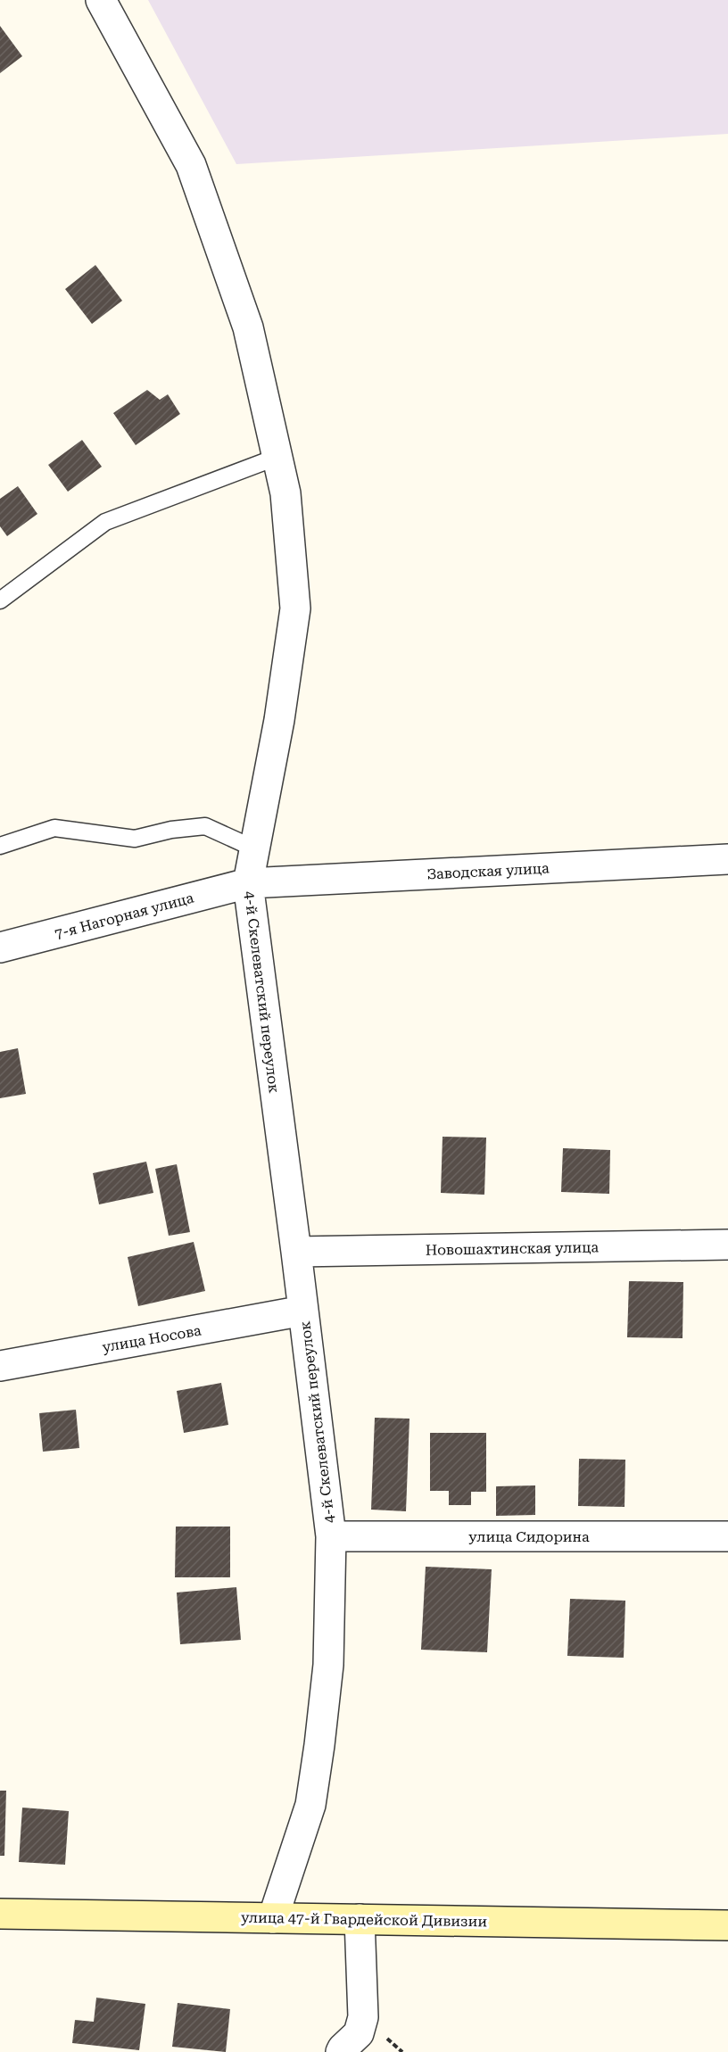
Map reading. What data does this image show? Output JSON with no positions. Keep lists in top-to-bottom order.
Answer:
{
  "streets": {
    "main road": ["улица 47-й Гвардейской Дивизии"],
    "street": [
      "Заводская улица",
      "7-я Нагорная улица",
      "4-й Скелеватский переулок",
      "Новошахтинская улица",
      "улица Носова",
      "улица Сидорина"
    ]
  },
  "crossings": [
    ["Заводская улица", "7-я Нагорная улица"],
    ["Заводская улица", "4-й Скелеватский переулок"],
    ["7-я Нагорная улица", "4-й Скелеватский переулок"],
    ["4-й Скелеватский переулок", "Новошахтинская улица"],
    ["4-й Скелеватский переулок", "улица Носова"],
    ["4-й Скелеватский переулок", "улица Сидорина"],
    ["4-й Скелеватский переулок", "улица 47-й Гвардейской Дивизии"]
  ]
}
